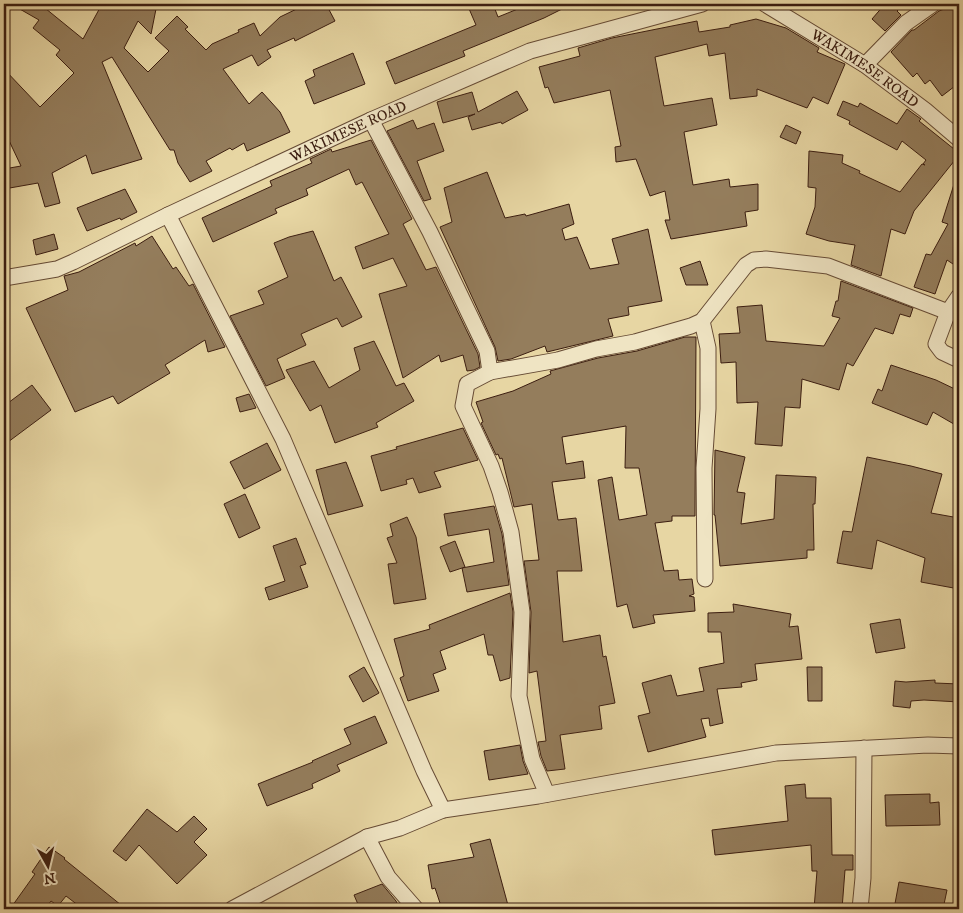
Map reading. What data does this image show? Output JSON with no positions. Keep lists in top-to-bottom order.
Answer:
{
  "streets": {
    "street": ["WAKIMESE ROAD"]
  },
  "north": "bottom"
}
